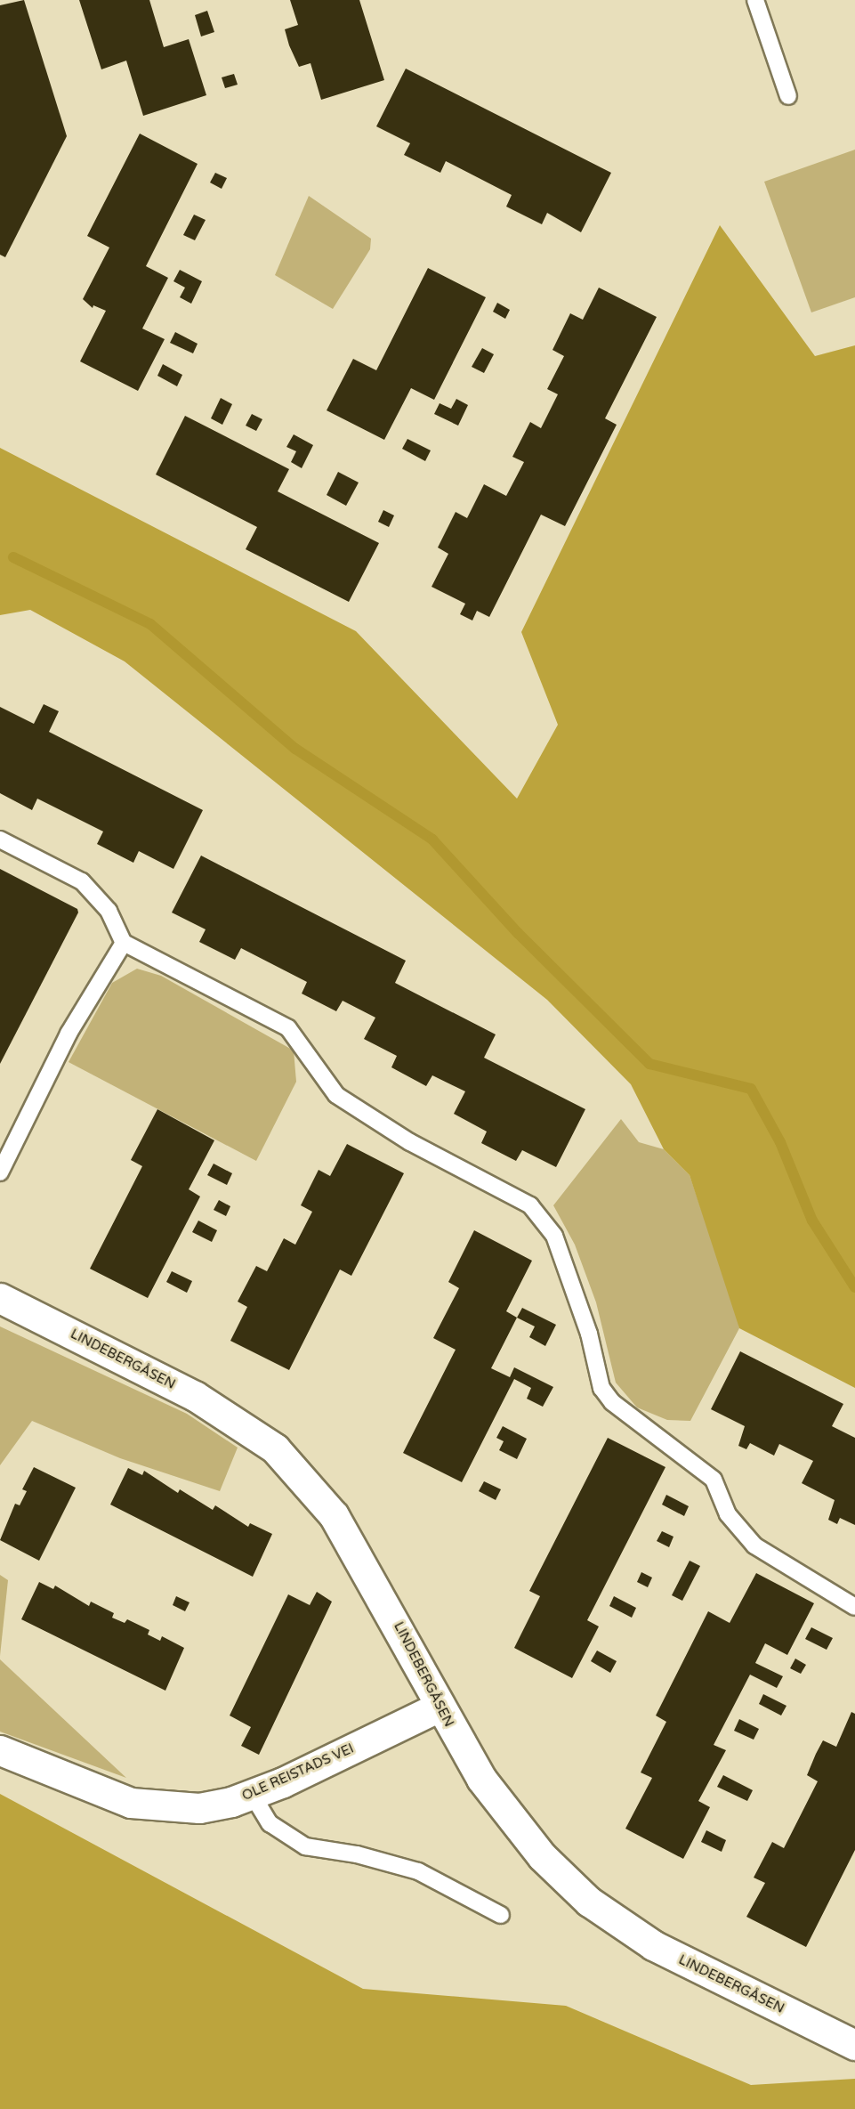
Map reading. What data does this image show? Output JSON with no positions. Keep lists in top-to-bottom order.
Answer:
{
  "streets": {
    "street": ["LINDEBERGÅSEN", "OLE REISTADS VEI"]
  },
  "crossings": [
    ["LINDEBERGÅSEN", "OLE REISTADS VEI"]
  ]
}
